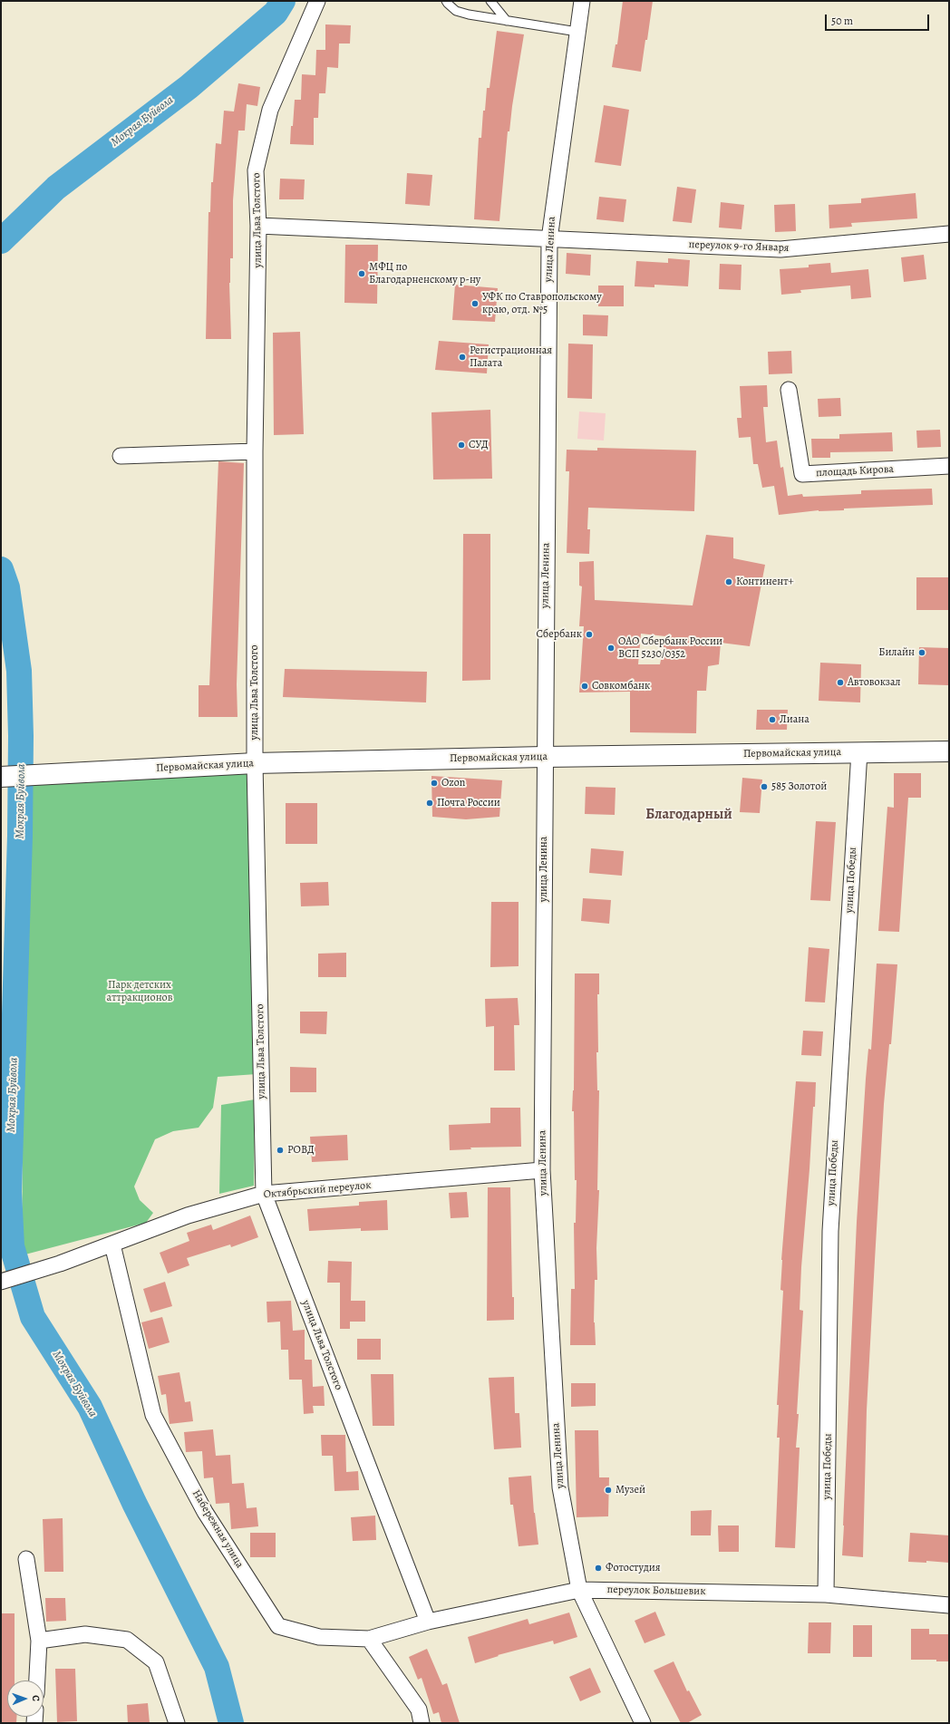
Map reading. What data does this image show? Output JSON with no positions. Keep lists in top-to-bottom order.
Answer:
{
  "streets": {
    "main road": ["Первомайская улица"],
    "street": [
      "улица Льва Толстого",
      "переулок 9-го Января",
      "улица Ленина",
      "площадь Кирова",
      "улица Победы",
      "Октябрьский переулок",
      "Набережная улица",
      "переулок Большевик"
    ]
  },
  "crossings": [
    ["улица Льва Толстого", "переулок 9-го Января"],
    ["улица Льва Толстого", "Первомайская улица"],
    ["улица Льва Толстого", "Октябрьский переулок"],
    ["улица Льва Толстого", "переулок Большевик"],
    ["переулок 9-го Января", "улица Ленина"],
    ["улица Ленина", "Первомайская улица"],
    ["улица Ленина", "Октябрьский переулок"],
    ["улица Ленина", "переулок Большевик"],
    ["Первомайская улица", "улица Победы"],
    ["улица Победы", "переулок Большевик"],
    ["Октябрьский переулок", "Набережная улица"],
    ["Набережная улица", "переулок Большевик"]
  ],
  "districts": ["Благодарный"],
  "water": ["Мокрая Буйвола"],
  "parks": ["Парк детских аттракционов"],
  "places": [
    "МФЦ по Благодарненскому р-ну",
    "УФК по Ставропольскому краю, отд. №5",
    "Регистрационная Палата",
    "СУД",
    "Континент+",
    "Сбербанк",
    "ОАО Сбербанк России ВСП 5230/0352",
    "Билайн",
    "Автовокзал",
    "Совкомбанк",
    "Лиана",
    "Ozon",
    "585 Золотой",
    "Почта России",
    "РОВД",
    "Музей",
    "Фотостудия"
  ],
  "scale_bar": "50 m",
  "north": "right"
}
